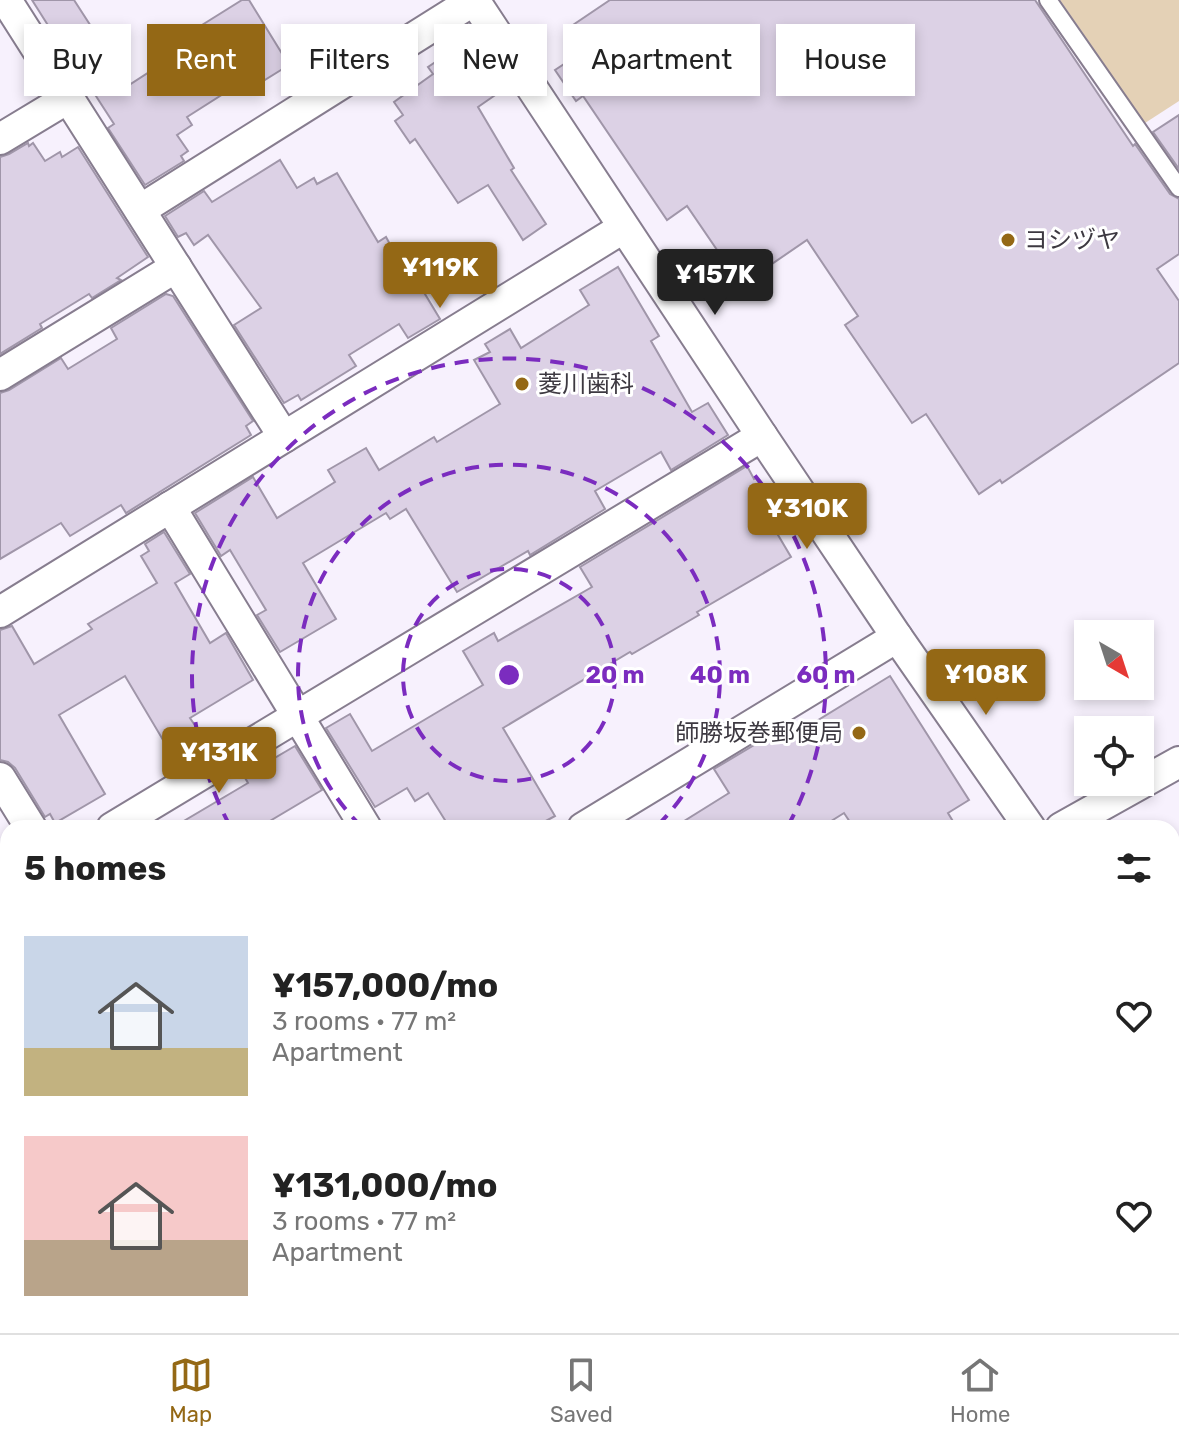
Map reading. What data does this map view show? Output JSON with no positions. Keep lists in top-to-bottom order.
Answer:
{
  "places": ["ヨシヅヤ", "菱川歯科", "師勝坂巻郵便局"],
  "north": "bottom right",
  "page": {
    "chip": [
      "Buy",
      "Rent",
      "Filters",
      "New",
      "Apartment",
      "House"
    ],
    "price": [
      "¥119K",
      "¥157K",
      "¥310K",
      "¥108K",
      "¥131K"
    ],
    "heading": "5 homes",
    "list": [
      {
        "name": "¥157,000/mo",
        "note": "3 rooms · 77 m² · Apartment"
      },
      {
        "name": "¥131,000/mo",
        "note": "3 rooms · 77 m² · Apartment"
      }
    ],
    "tabs": ["Map", "Saved", "Home"]
  },
  "rings": ["20 m", "40 m", "60 m"]
}
